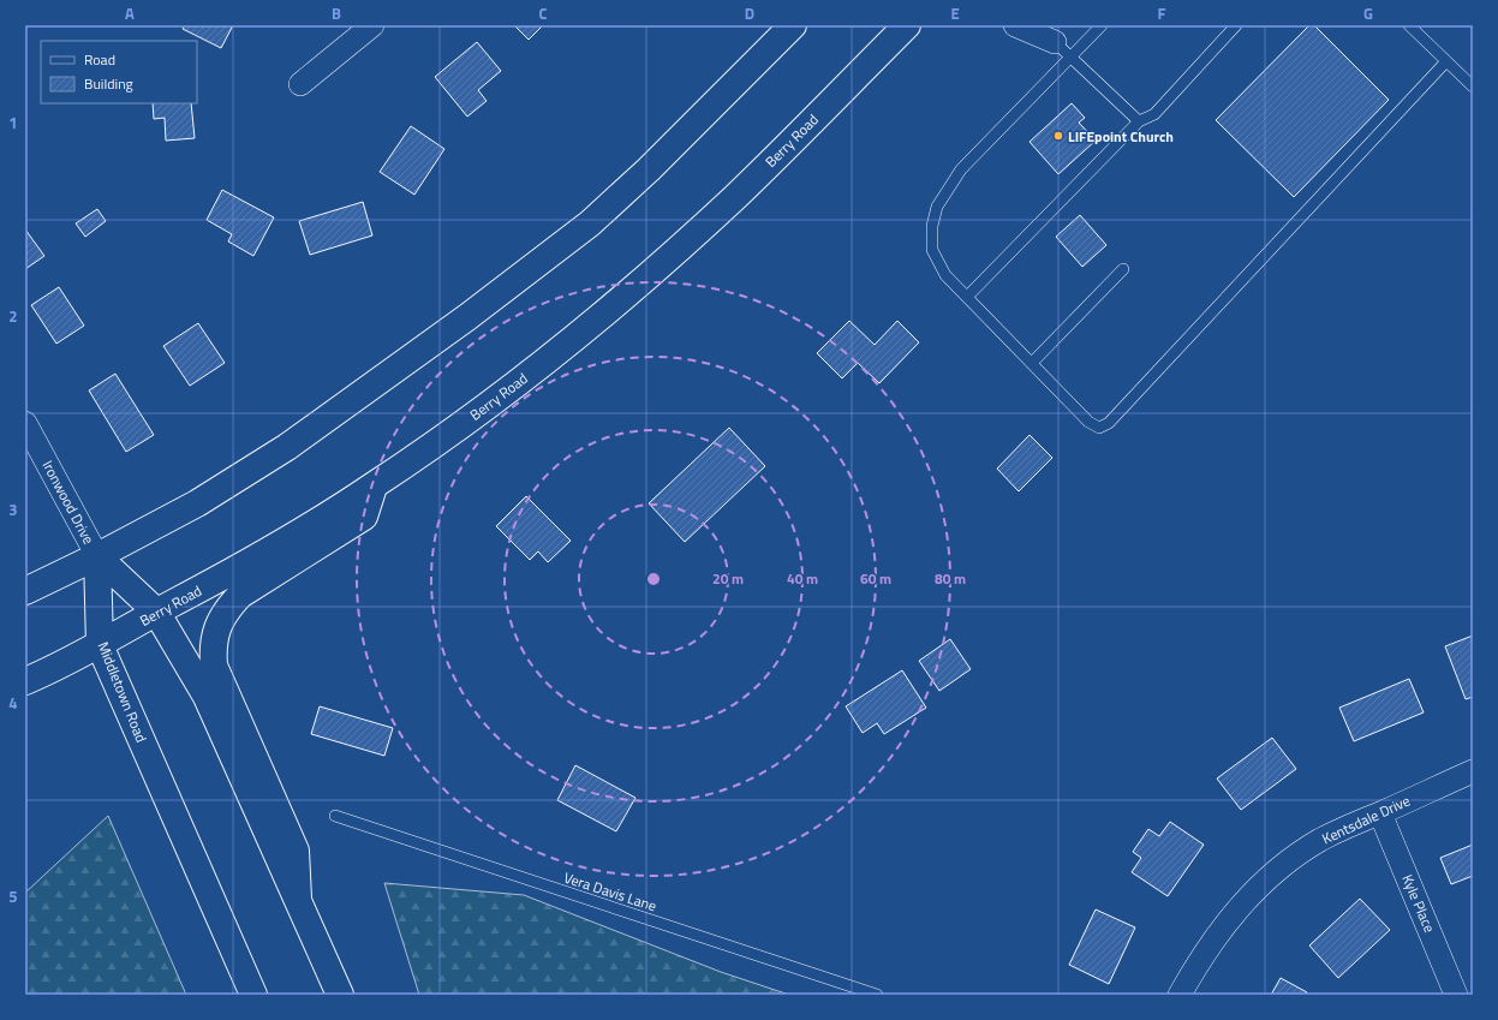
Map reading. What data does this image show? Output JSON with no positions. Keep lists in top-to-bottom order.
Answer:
{
  "streets": {
    "main road": ["Berry Road", "Middletown Road"],
    "street": ["Ironwood Drive", "Kentsdale Drive", "Kyle Place"],
    "lane": ["Vera Davis Lane"]
  },
  "crossings": [
    ["Berry Road", "Middletown Road"],
    ["Ironwood Drive", "Middletown Road"],
    ["Kentsdale Drive", "Kyle Place"]
  ],
  "places": ["LIFEpoint Church"],
  "legend": ["Road", "Building"],
  "grid": {
    "columns": [
      "A",
      "B",
      "C",
      "D",
      "E",
      "F",
      "G"
    ],
    "rows": [
      "1",
      "2",
      "3",
      "4",
      "5"
    ]
  },
  "rings": [
    "20 m",
    "40 m",
    "60 m",
    "80 m"
  ]
}
